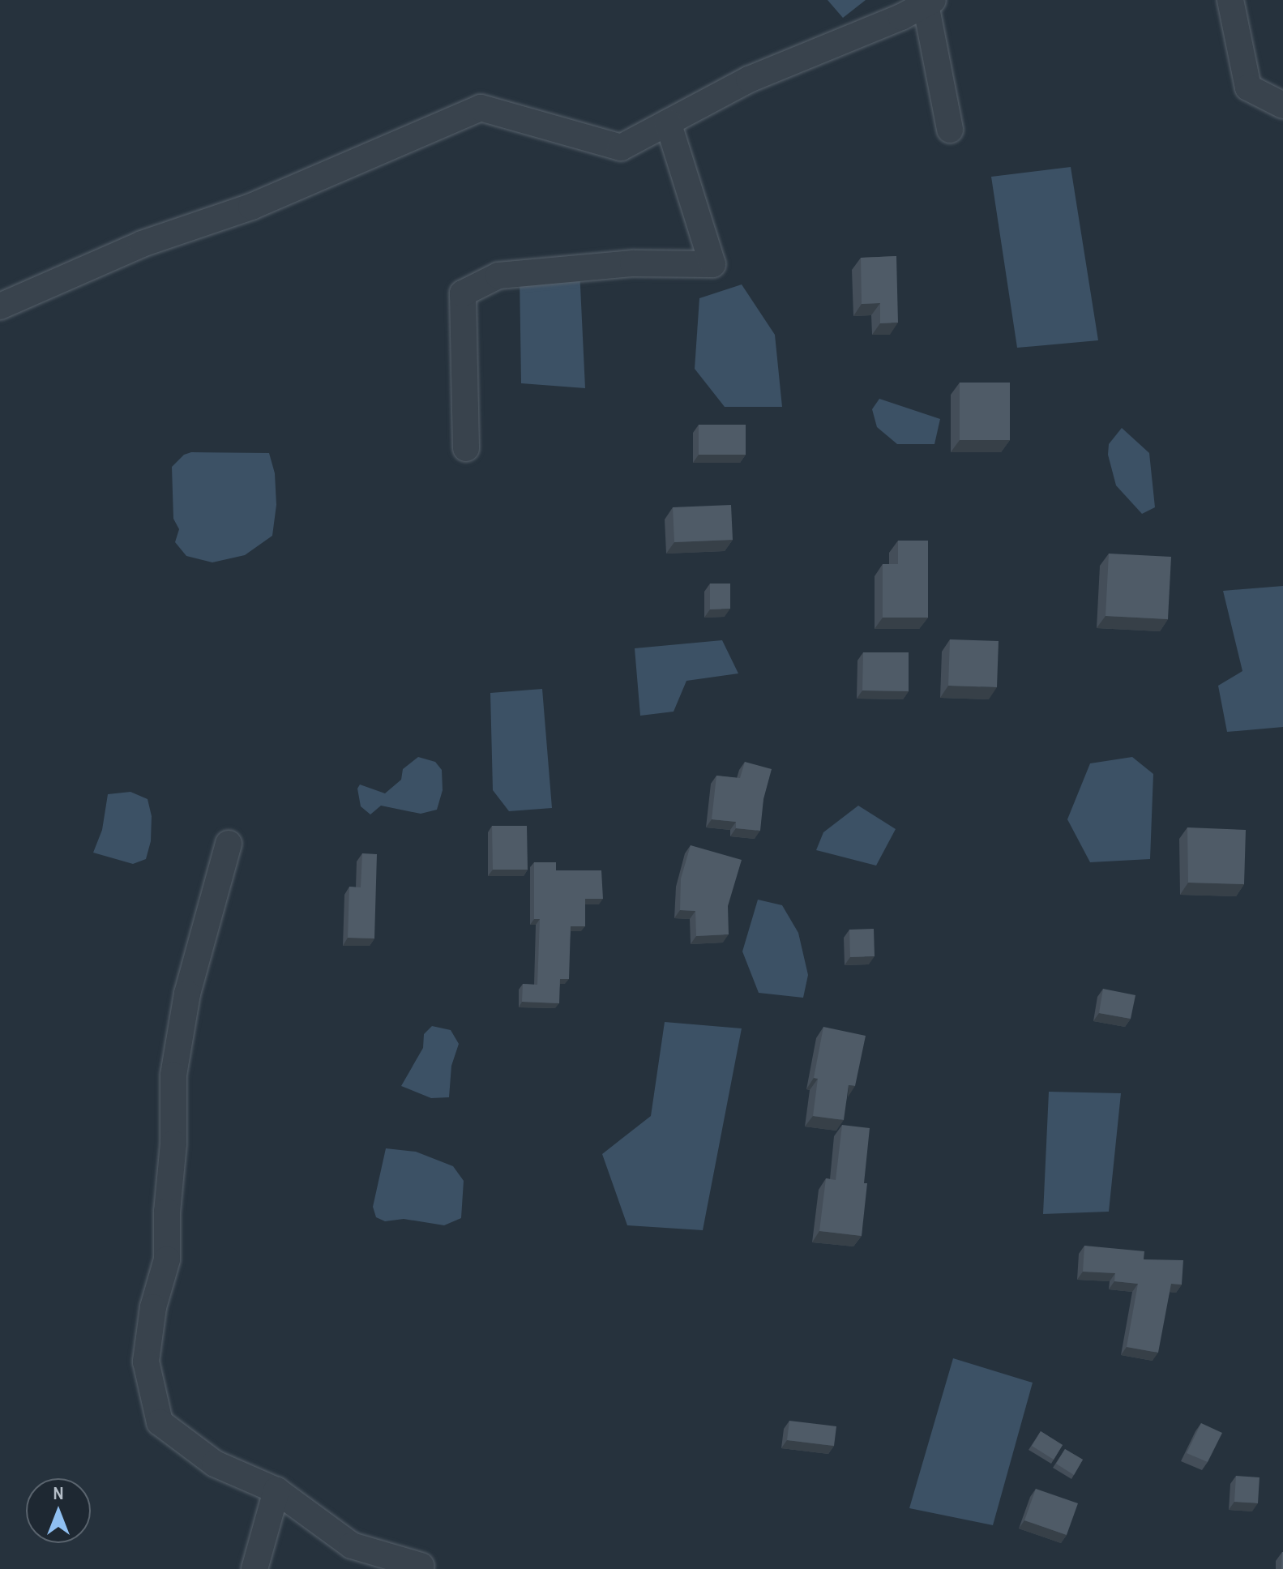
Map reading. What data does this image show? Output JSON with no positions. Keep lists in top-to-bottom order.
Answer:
{
  "north": "top"
}
